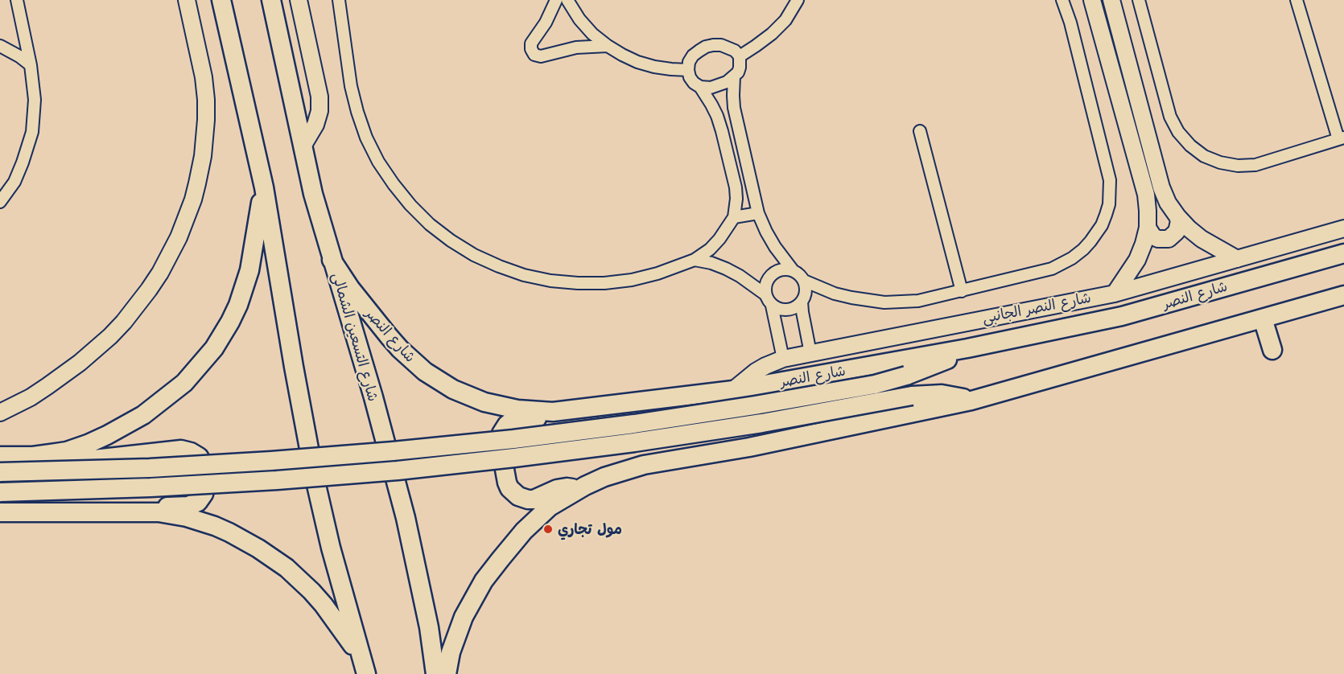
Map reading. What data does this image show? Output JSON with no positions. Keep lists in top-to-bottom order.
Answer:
{
  "streets": {
    "main road": ["شارع النصر", "شارع التسعين الشمالى"],
    "street": ["شارع النصر الجانبى"]
  },
  "crossings": [
    ["شارع النصر", "شارع النصر الجانبى"],
    ["شارع النصر", "شارع التسعين الشمالى"]
  ],
  "places": ["مول تجاري"]
}
